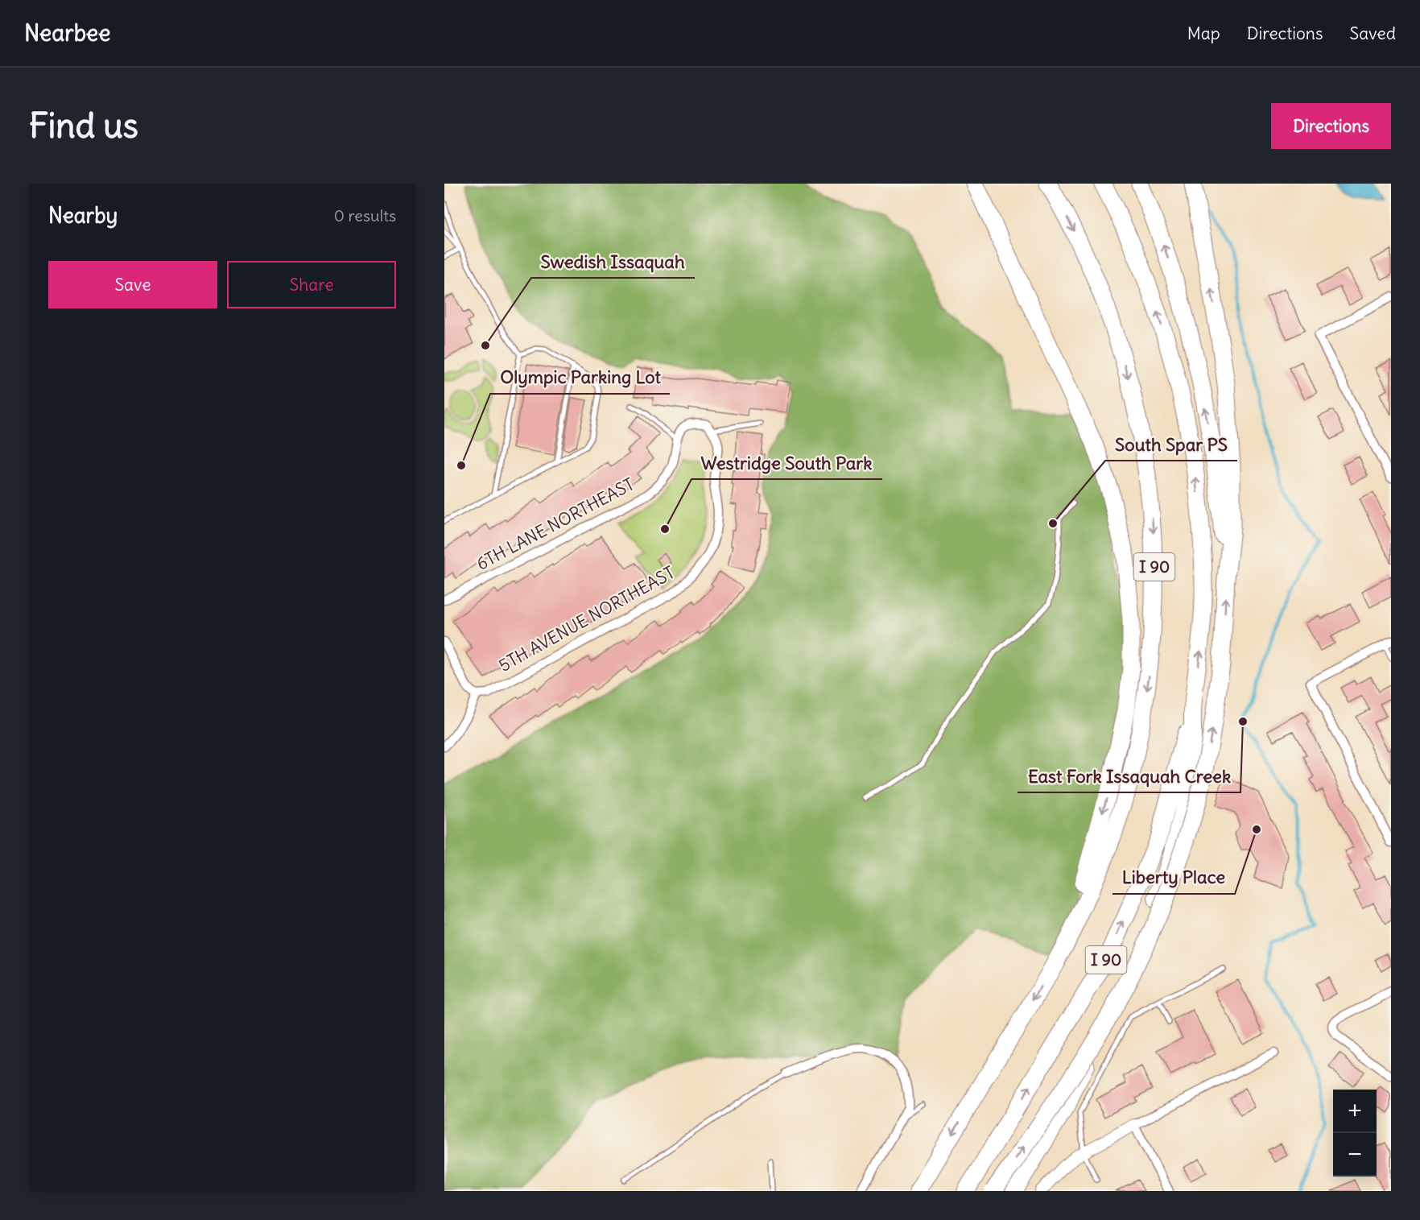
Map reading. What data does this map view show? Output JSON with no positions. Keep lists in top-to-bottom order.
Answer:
{
  "streets": {
    "highway": ["I 90"],
    "street": ["6TH LANE NORTHEAST", "5TH AVENUE NORTHEAST"]
  },
  "places": [
    "Swedish Issaquah",
    "Olympic Parking Lot",
    "South Spar PS",
    "Westridge South Park",
    "East Fork Issaquah Creek",
    "Liberty Place"
  ],
  "page": {
    "header": "Nearbee",
    "nav": ["Map", "Directions", "Saved"],
    "buttons": [
      "Directions",
      ["Save", "Share"]
    ],
    "title": "Find us",
    "heading": ["Nearby", "0 results"],
    "map_buttons": ["+", "−"]
  }
}
